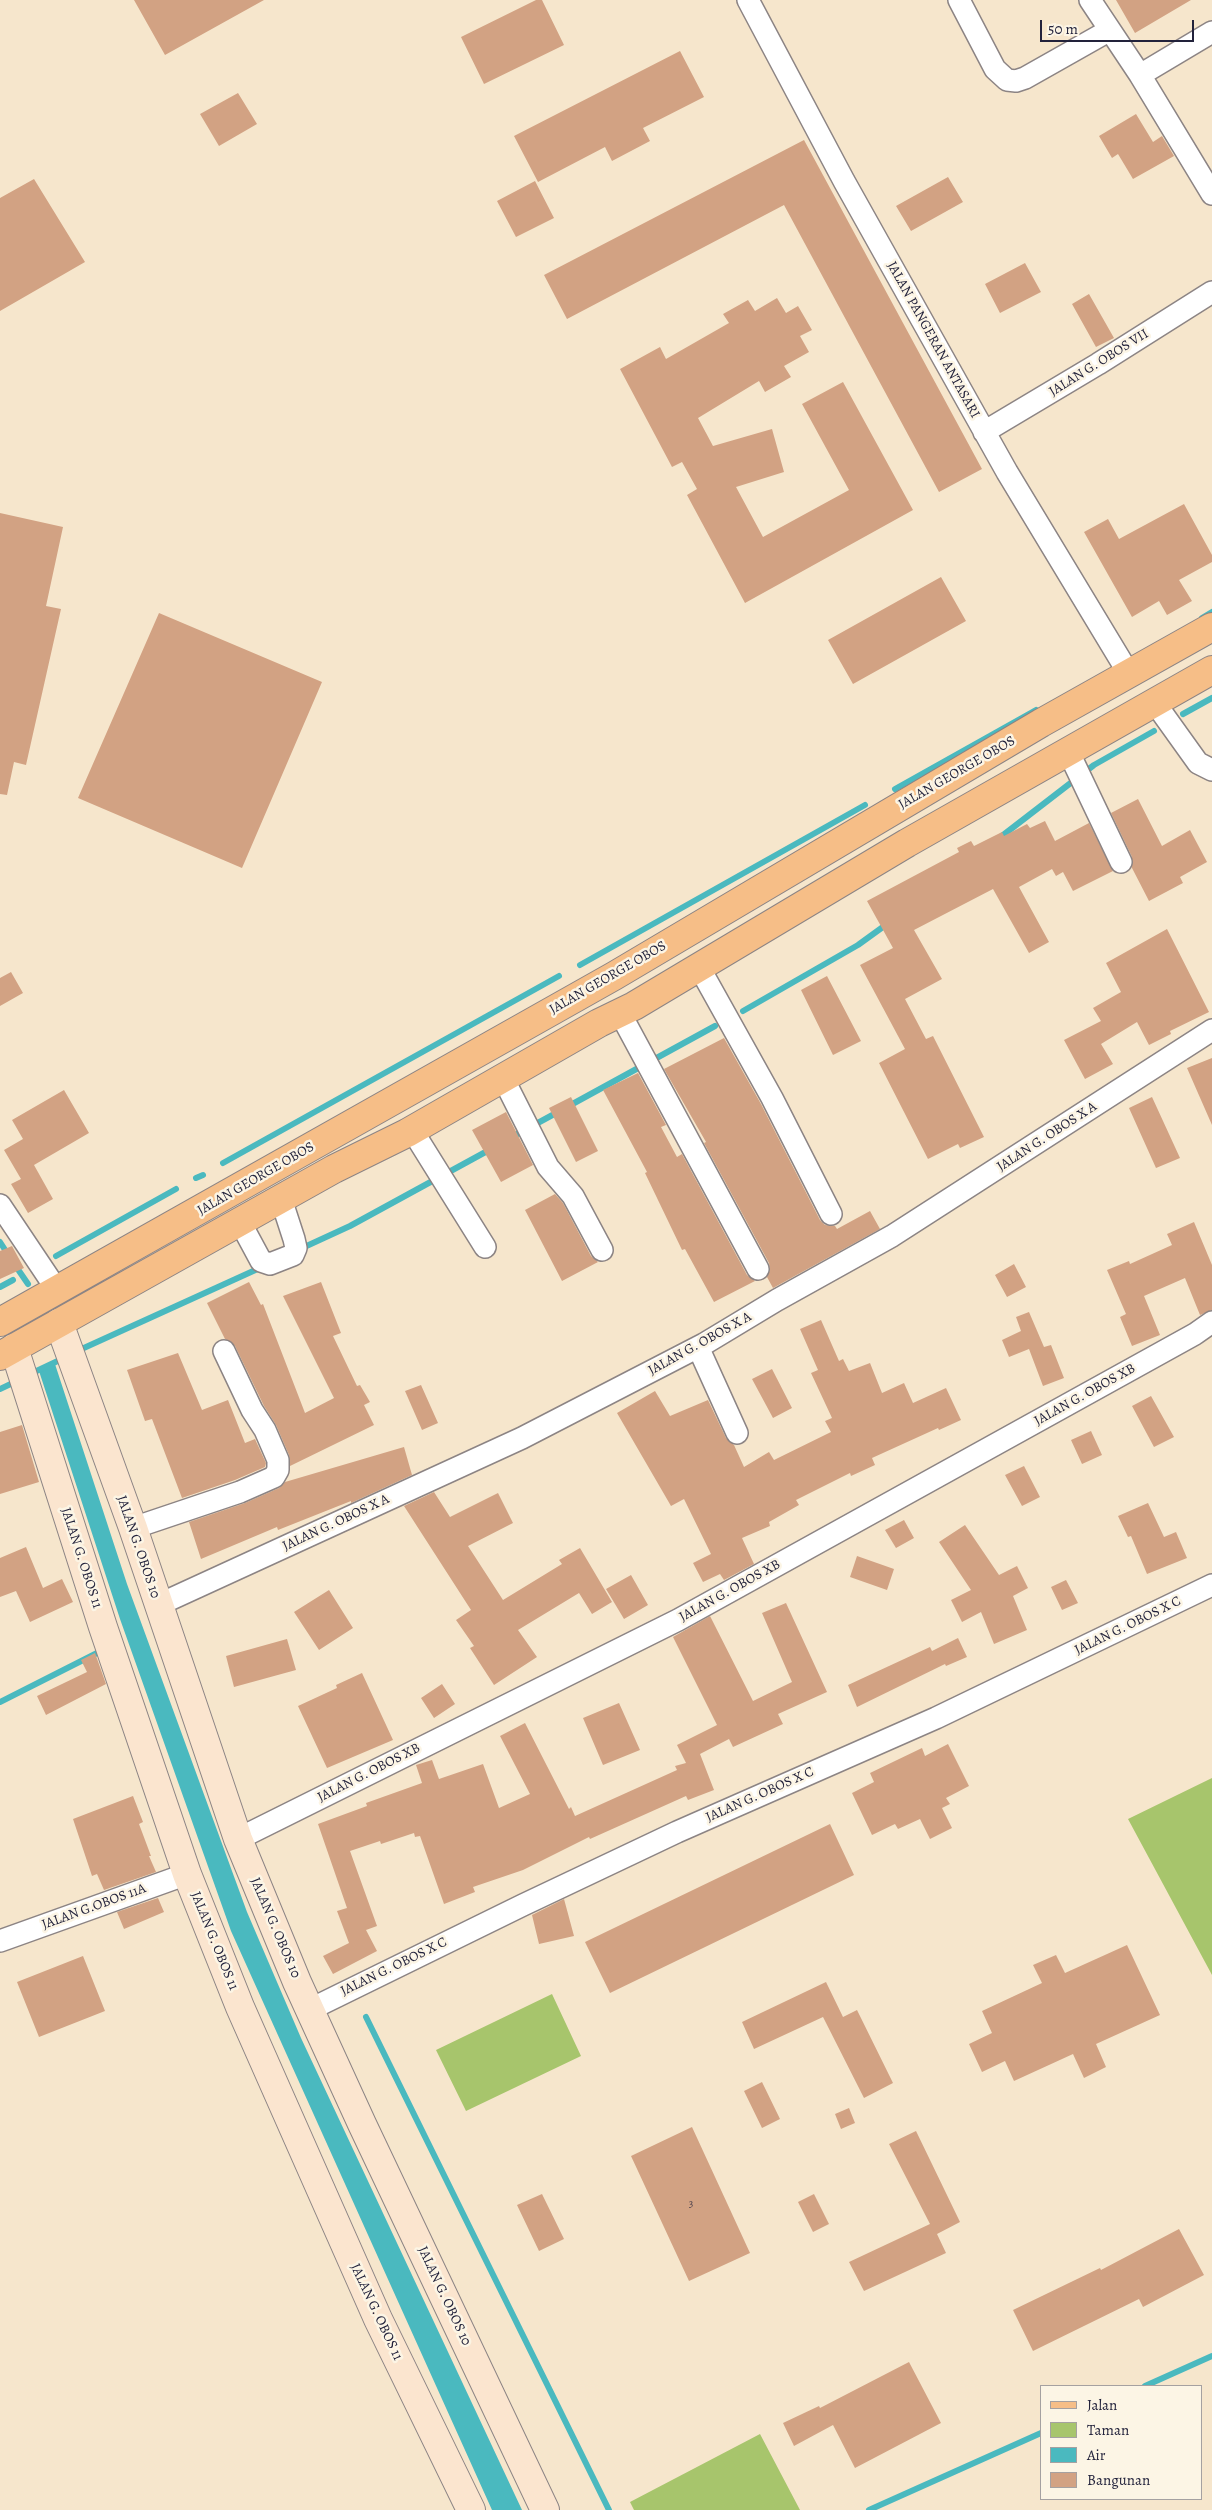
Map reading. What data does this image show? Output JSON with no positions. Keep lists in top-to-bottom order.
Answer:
{
  "streets": {
    "main road": ["JALAN GEORGE OBOS"],
    "street": [
      "JALAN PANGERAN ANTASARI",
      "JALAN G. OBOS VII",
      "JALAN G. OBOS X A",
      "JALAN G. OBOS XB",
      "JALAN G. OBOS 10",
      "JALAN G. OBOS 11",
      "JALAN G. OBOS X C",
      "JALAN G.OBOS 11A"
    ]
  },
  "crossings": [
    ["JALAN PANGERAN ANTASARI", "JALAN G. OBOS VII"],
    ["JALAN PANGERAN ANTASARI", "JALAN GEORGE OBOS"],
    ["JALAN GEORGE OBOS", "JALAN G. OBOS 10"],
    ["JALAN GEORGE OBOS", "JALAN G. OBOS 11"],
    ["JALAN G. OBOS X A", "JALAN G. OBOS 10"],
    ["JALAN G. OBOS XB", "JALAN G. OBOS 10"],
    ["JALAN G. OBOS 10", "JALAN G. OBOS X C"],
    ["JALAN G. OBOS 11", "JALAN G.OBOS 11A"]
  ],
  "house_numbers": ["3"],
  "legend": [
    "Jalan",
    "Taman",
    "Air",
    "Bangunan"
  ],
  "scale_bar": "50 m"
}
